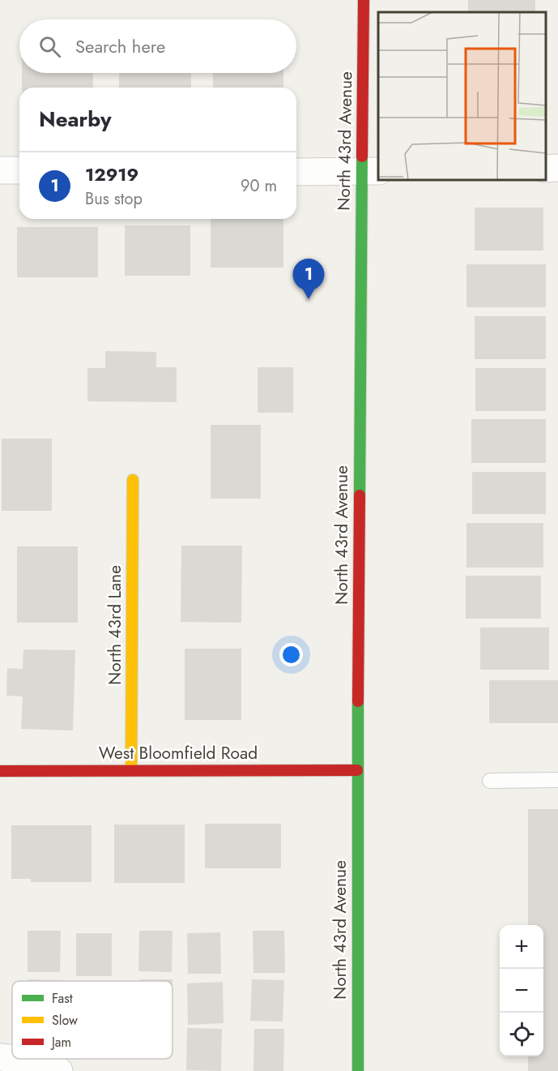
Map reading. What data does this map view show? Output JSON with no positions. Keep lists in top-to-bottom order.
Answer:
{
  "streets": {
    "main road": ["North 43rd Avenue", "North 43rd Lane", "West Bloomfield Road"]
  },
  "crossings": [
    ["North 43rd Avenue", "West Bloomfield Road"],
    ["North 43rd Lane", "West Bloomfield Road"]
  ],
  "legend": ["Fast", "Slow", "Jam"],
  "page": {
    "search": "Search here",
    "heading": "Nearby",
    "list": [
      {
        "mark": "1",
        "name": "12919",
        "note": "Bus stop",
        "value": "90 m"
      }
    ],
    "pins": "1",
    "map_buttons": ["+", "−"]
  }
}
